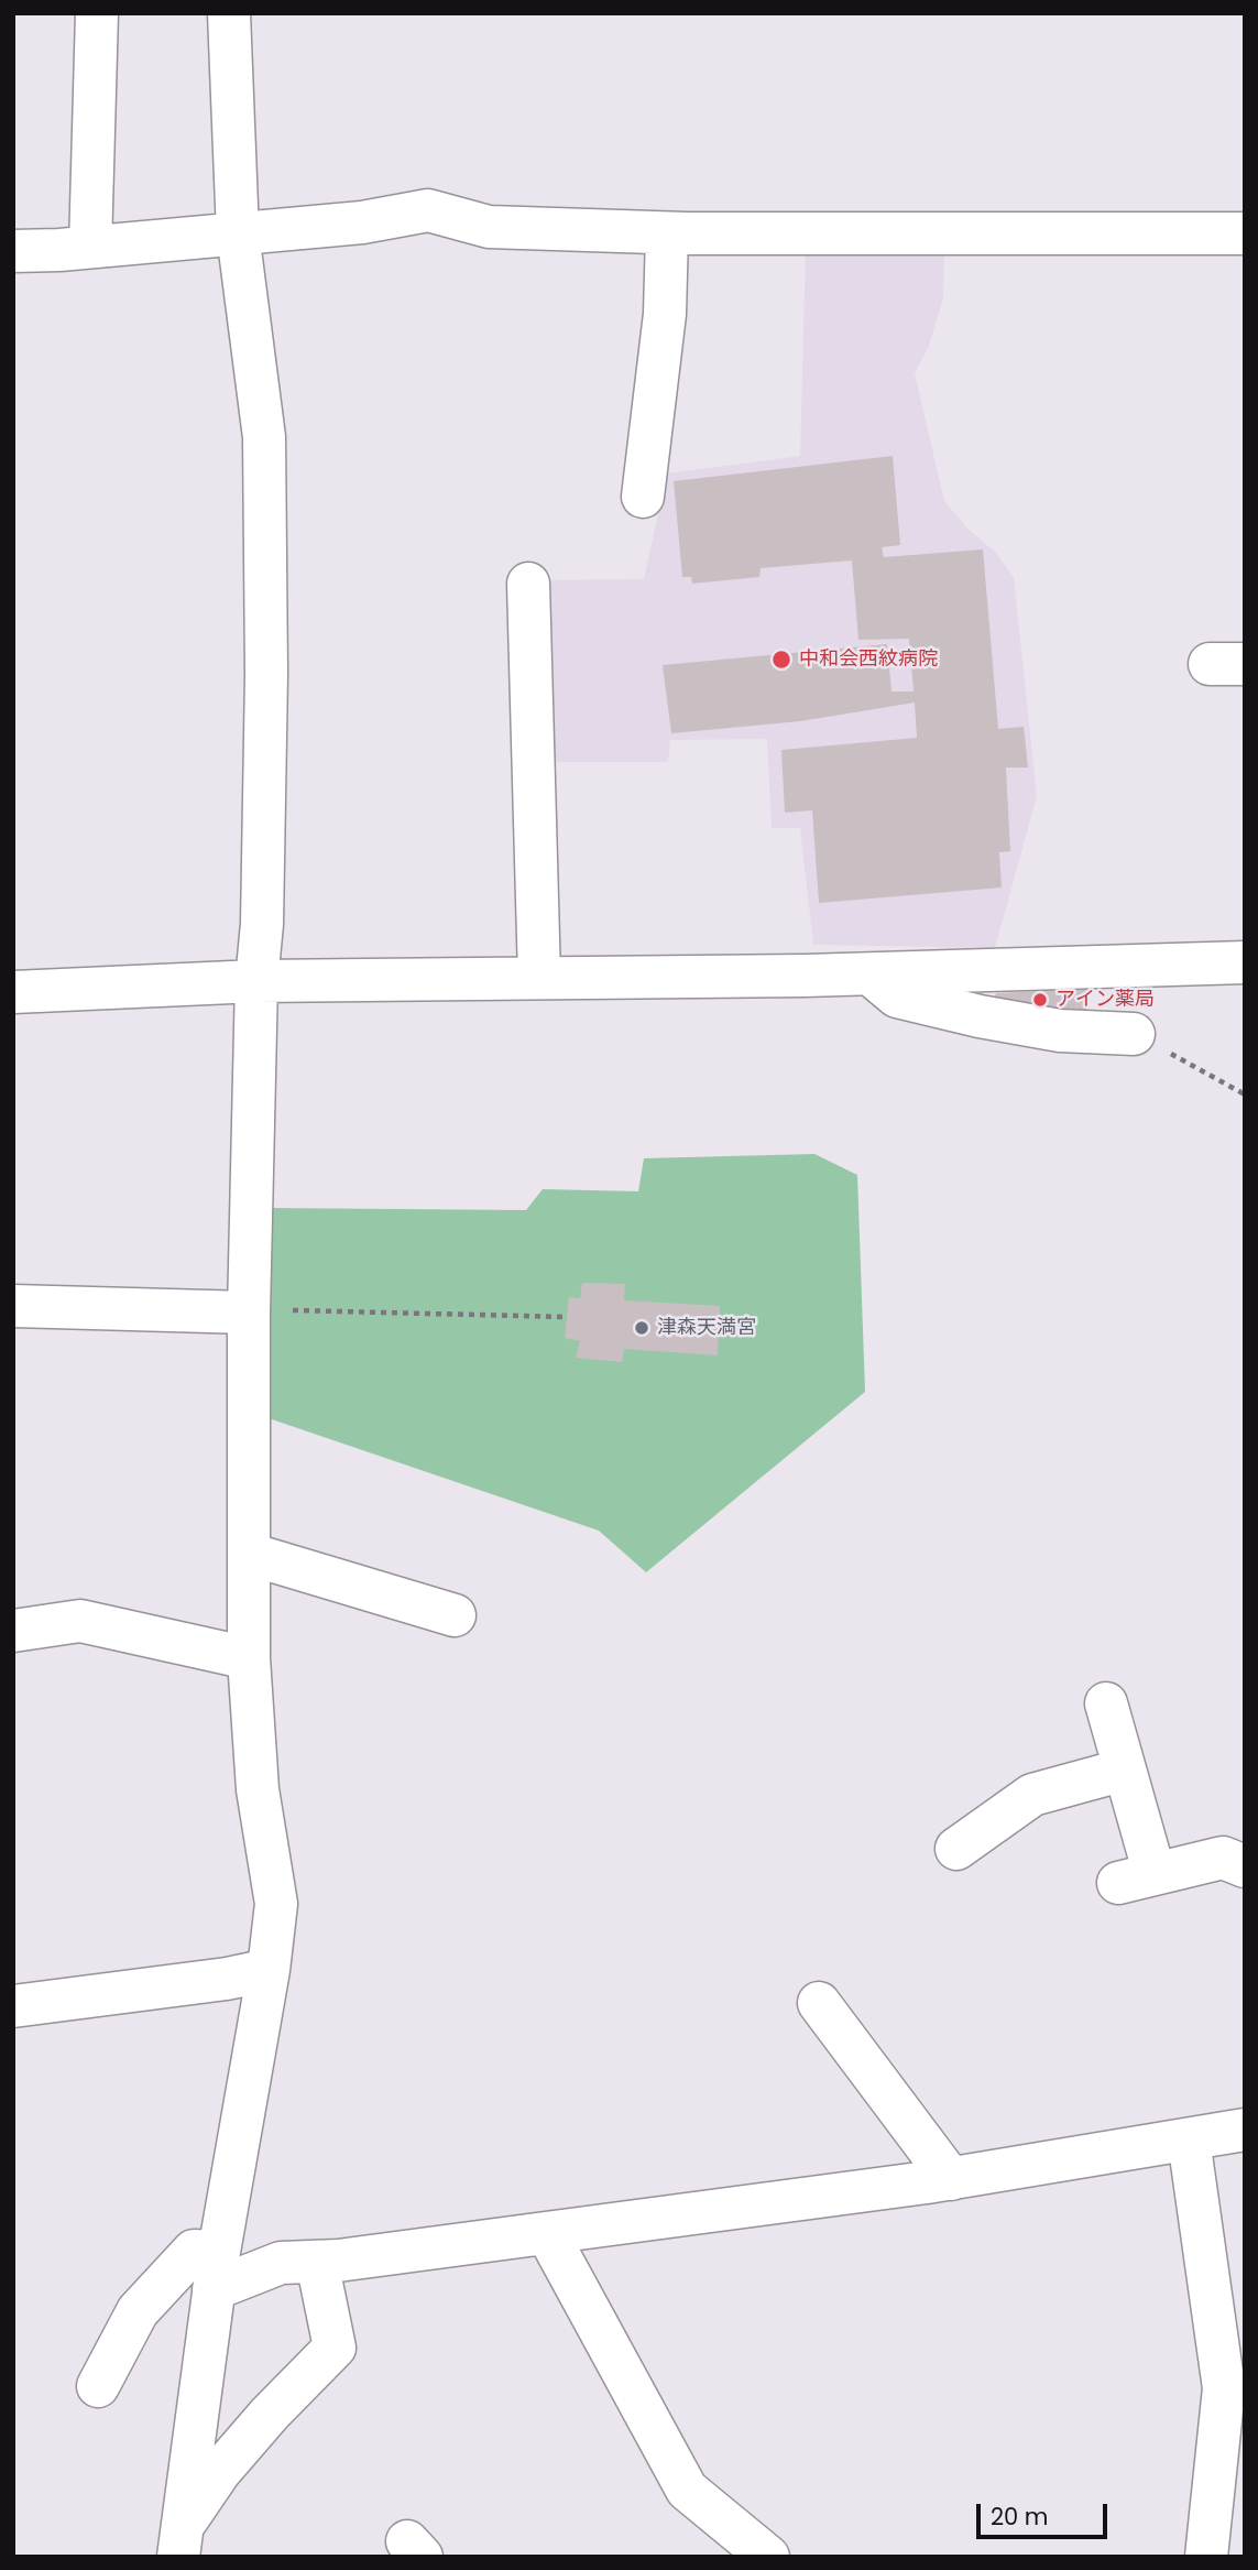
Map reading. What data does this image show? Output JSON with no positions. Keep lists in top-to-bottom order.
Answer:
{
  "places": ["中和会西紋病院", "アイン薬局", "津森天満宮"],
  "scale_bar": "20 m"
}
